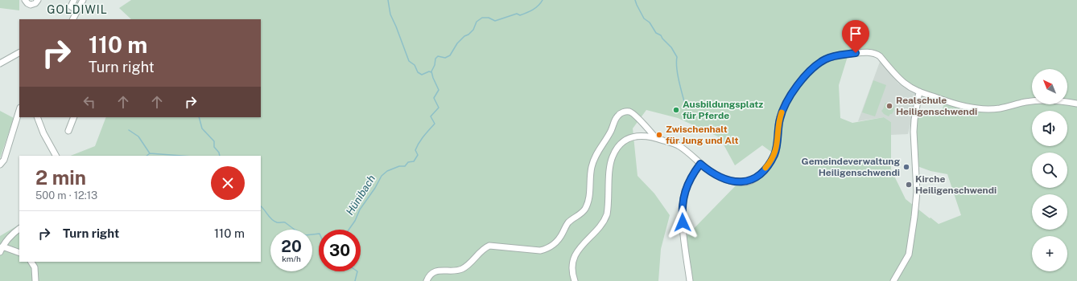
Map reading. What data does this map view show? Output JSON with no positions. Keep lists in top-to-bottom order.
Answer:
{
  "districts": ["GOLDIWIL"],
  "water": ["Hünibach"],
  "places": [
    "Realschule Heiligenschwendi",
    "Ausbildungsplatz für Pferde",
    "Zwischenhalt für Jung und Alt",
    "Gemeindeverwaltung Heiligenschwendi",
    "Kirche Heiligenschwendi"
  ],
  "north": "top left",
  "page": {
    "turn": ["110 m", "Turn right"],
    "map_buttons": "+",
    "heading": ["2 min", "500 m · 12:13"],
    "list": [
      {
        "name": "Turn right",
        "value": "110 m"
      }
    ],
    "speed": "20 km/h",
    "limit": "30"
  }
}
